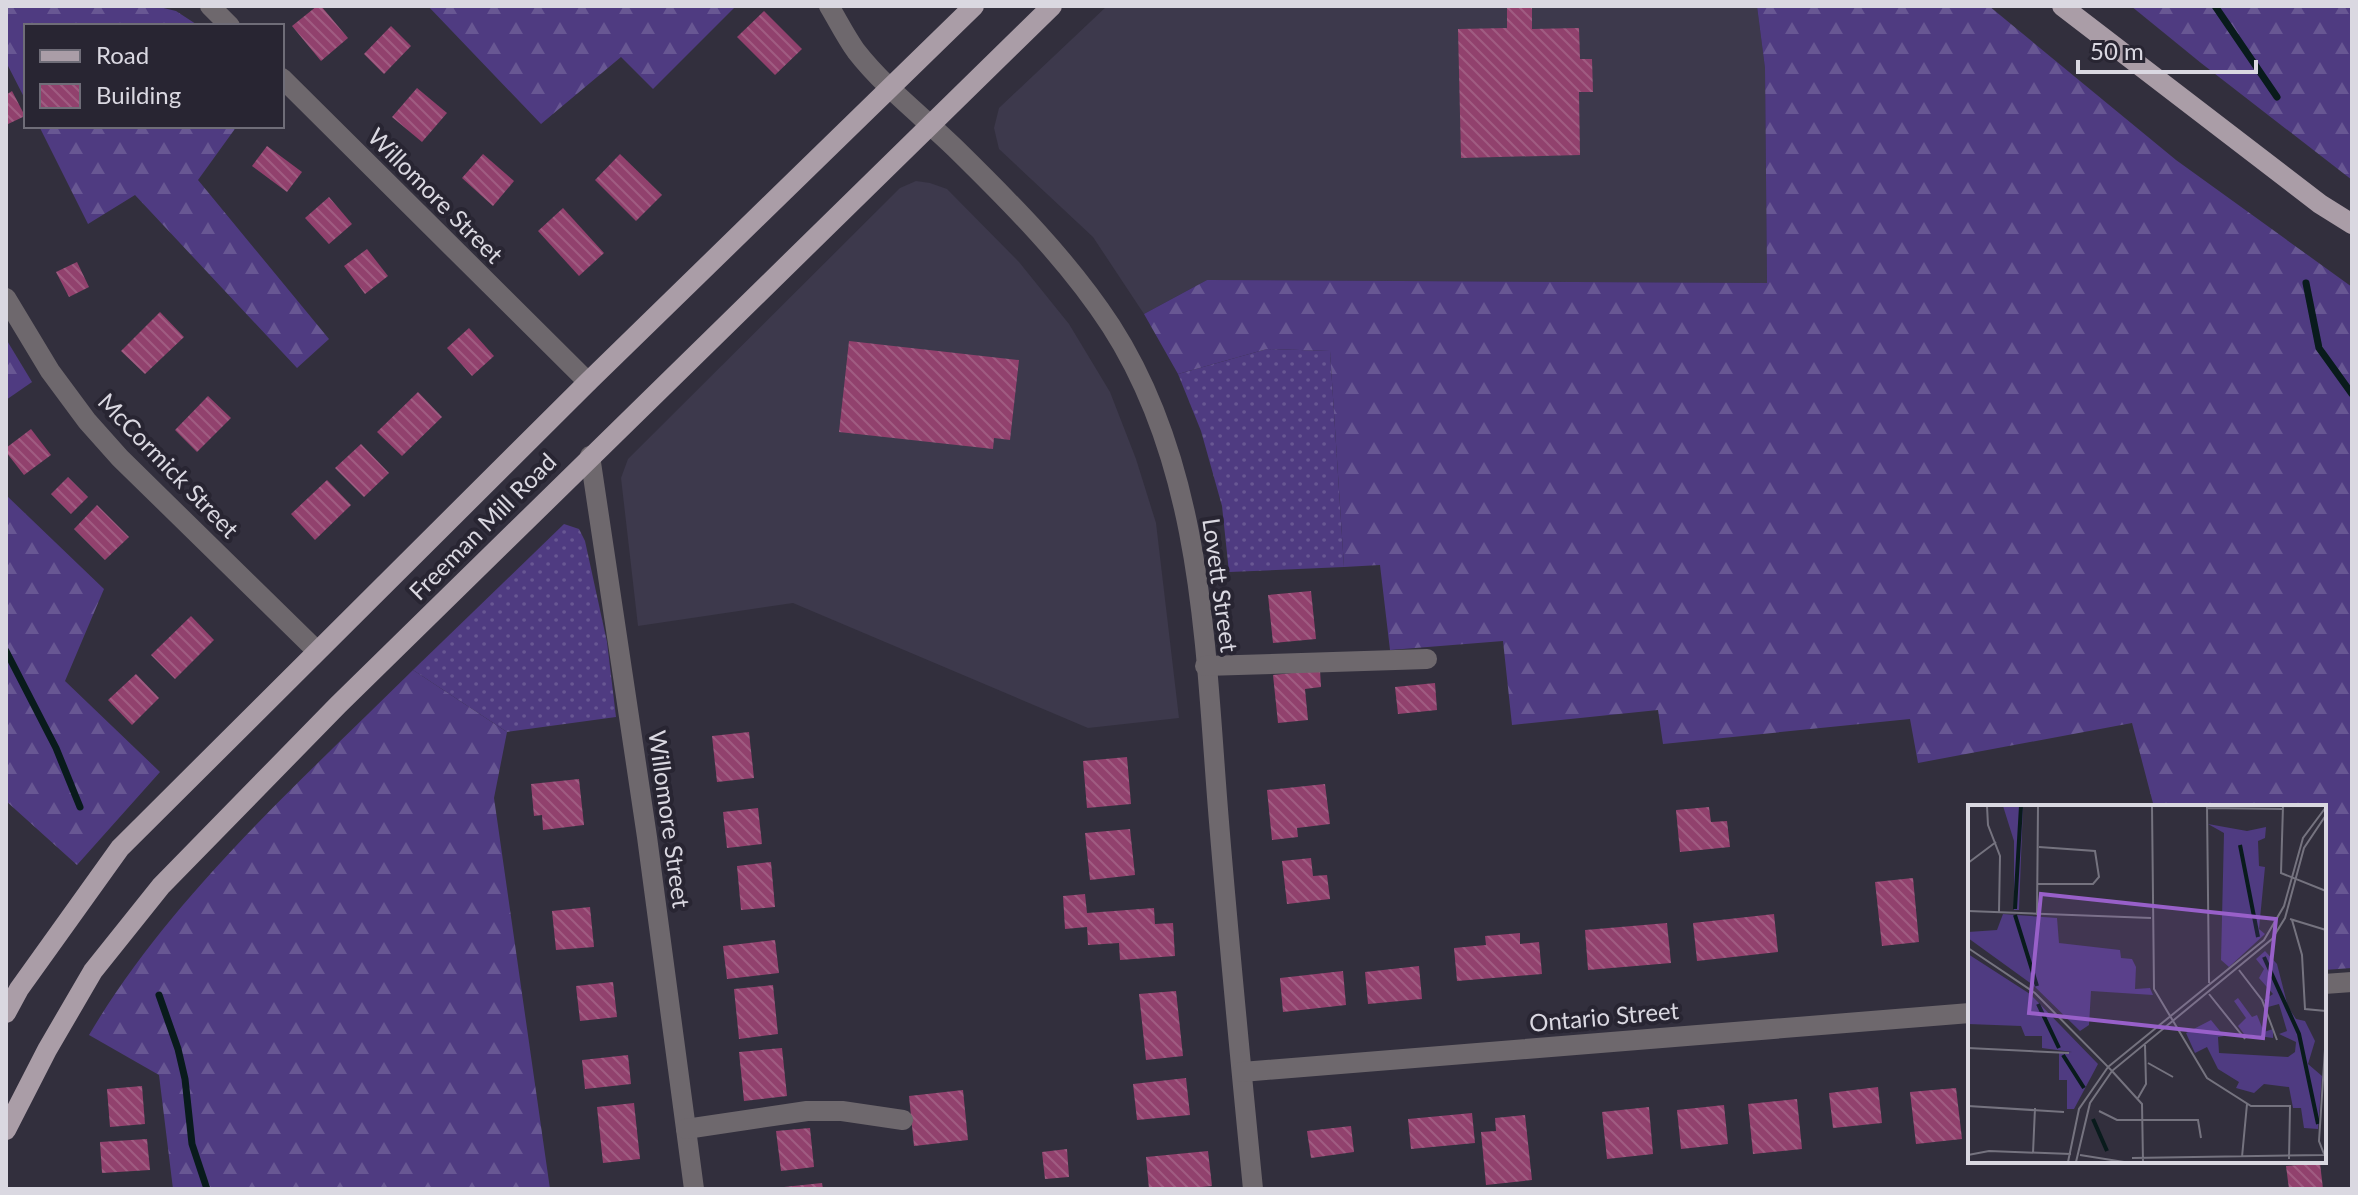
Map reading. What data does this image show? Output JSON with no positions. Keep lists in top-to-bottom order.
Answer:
{
  "streets": {
    "main road": ["Freeman Mill Road"],
    "street": [
      "Willomore Street",
      "McCormick Street",
      "Lovett Street",
      "Ontario Street"
    ]
  },
  "crossings": [
    ["Willomore Street", "Freeman Mill Road"],
    ["McCormick Street", "Freeman Mill Road"],
    ["Freeman Mill Road", "Lovett Street"],
    ["Lovett Street", "Ontario Street"]
  ],
  "legend": ["Road", "Building"],
  "scale_bar": "50 m"
}
